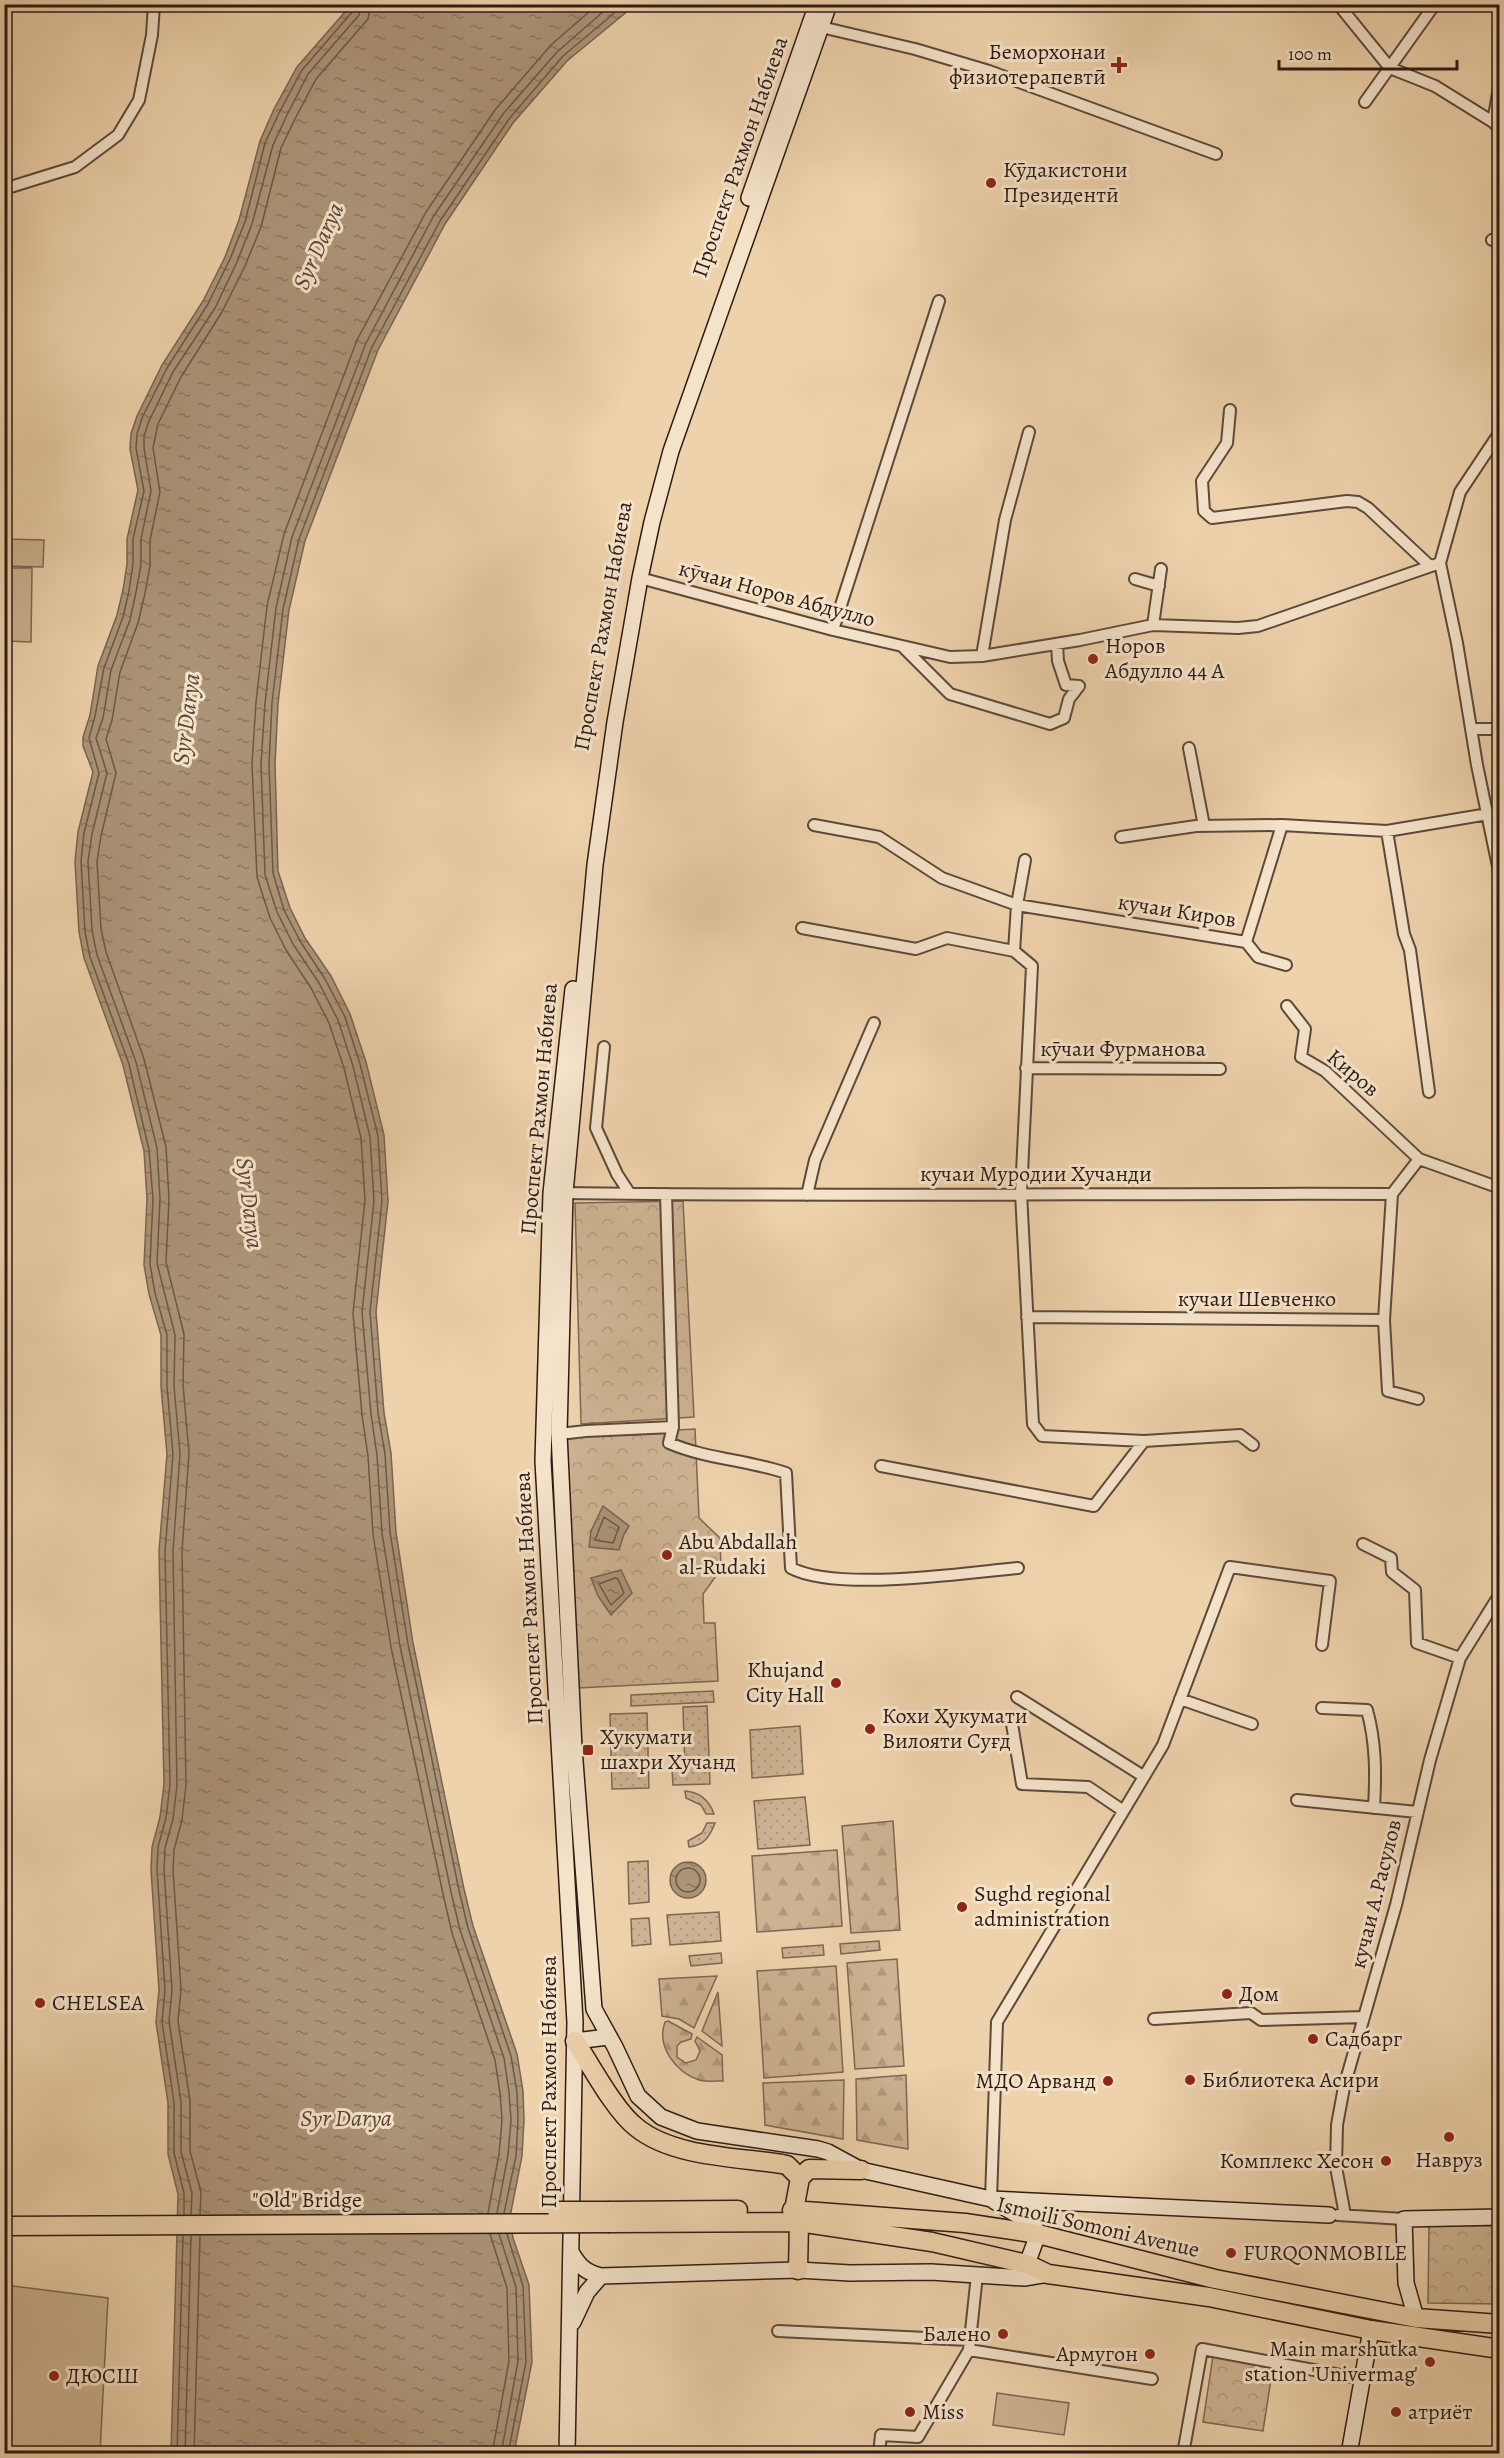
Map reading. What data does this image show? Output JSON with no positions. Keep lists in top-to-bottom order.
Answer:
{
  "streets": {
    "main road": ["Проспект Рахмон Набиева", "\"Old\" Bridge", "Ismoili Somoni Avenue"],
    "street": [
      "кӯчаи Норов Абдулло",
      "кучаи Киров",
      "кӯчаи Фурманова",
      "Киров",
      "кучаи Муродии Хучанди",
      "кучаи Шевченко",
      "кучаи А.Расулов"
    ]
  },
  "crossings": [
    ["Проспект Рахмон Набиева", "кӯчаи Норов Абдулло"],
    ["Проспект Рахмон Набиева", "кучаи Муродии Хучанди"]
  ],
  "water": ["Syr Darya"],
  "places": {
    "health": ["Беморхонаи физиотерапевтӣ"],
    "other": [
      "Кӯдакистони Президентӣ",
      "Норов Абдулло 44 А",
      "Abu Abdallah al-Rudaki",
      "Khujand City Hall",
      "Кохи Ҳукумати Вилояти Суғд",
      "Sughd regional administration",
      "Дом",
      "CHELSEA",
      "Садбарг",
      "Библиотека Асири",
      "МДО Арванд",
      "Навруз",
      "Комплекс Хесон",
      "FURQONMOBILE",
      "Балено",
      "Армугон",
      "Main marshutka station 'Univermag'",
      "ДЮСШ",
      "Miss",
      "атриёт"
    ],
    "transit": ["Хукумати шахри Хучанд"]
  },
  "scale_bar": "100 m"
}
